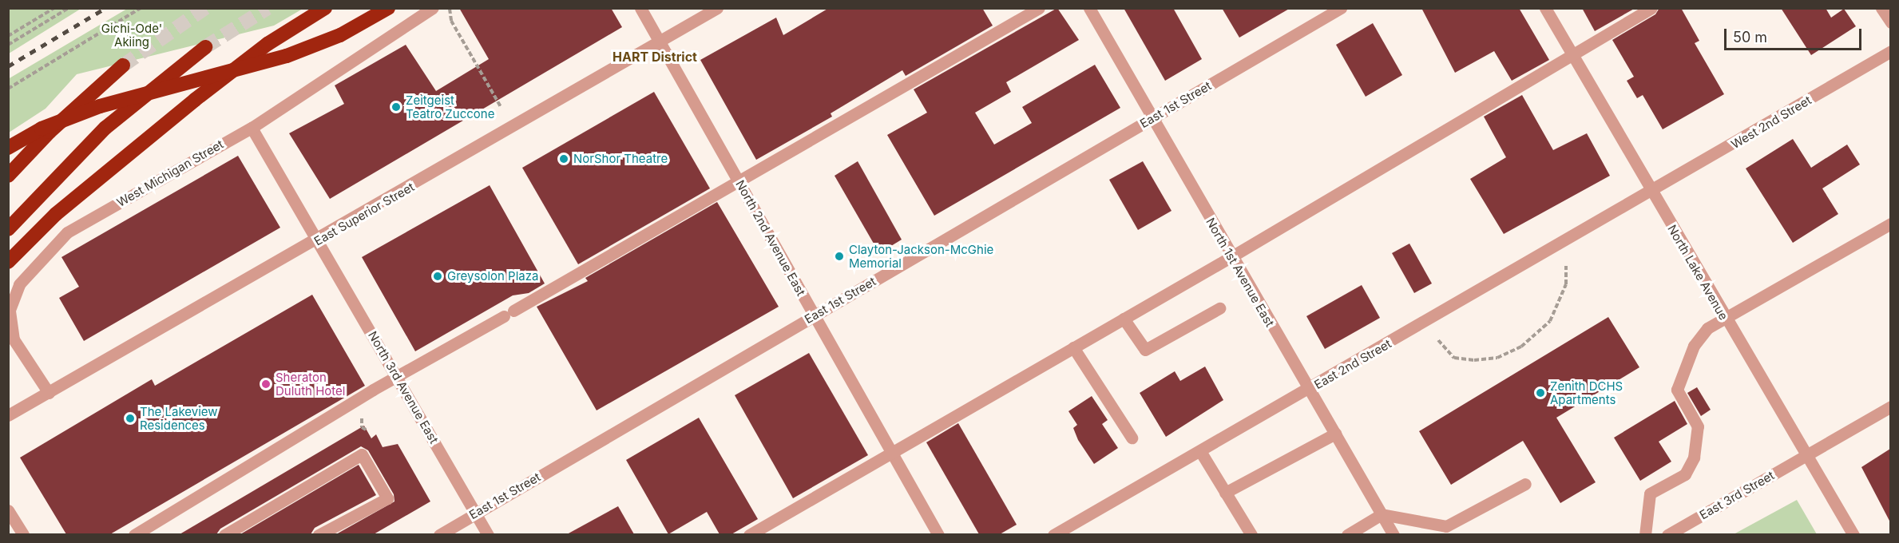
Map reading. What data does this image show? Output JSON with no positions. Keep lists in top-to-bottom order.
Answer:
{
  "streets": {
    "street": [
      "East 1st Street",
      "West 2nd Street",
      "West Michigan Street",
      "East Superior Street",
      "North 2nd Avenue East",
      "North 1st Avenue East",
      "North Lake Avenue",
      "East 2nd Street",
      "North 3rd Avenue East",
      "East 3rd Street"
    ]
  },
  "crossings": [
    ["East 1st Street", "North 2nd Avenue East"],
    ["East 1st Street", "North 1st Avenue East"],
    ["East 1st Street", "North 3rd Avenue East"],
    ["West 2nd Street", "North Lake Avenue"],
    ["West 2nd Street", "East 2nd Street"],
    ["West Michigan Street", "East Superior Street"],
    ["West Michigan Street", "North 3rd Avenue East"],
    ["East Superior Street", "North 2nd Avenue East"],
    ["East Superior Street", "North 3rd Avenue East"],
    ["North 1st Avenue East", "East 2nd Street"],
    ["North Lake Avenue", "East 2nd Street"],
    ["North Lake Avenue", "East 3rd Street"]
  ],
  "districts": ["HART District"],
  "parks": ["Gichi-Ode' Akiing"],
  "places": [
    "Zeitgeist Teatro Zuccone",
    "NorShor Theatre",
    "Clayton-Jackson-McGhie Memorial",
    "Greysolon Plaza",
    "Sheraton Duluth Hotel",
    "Zenith DCHS Apartments",
    "The Lakeview Residences"
  ],
  "scale_bar": "50 m"
}
